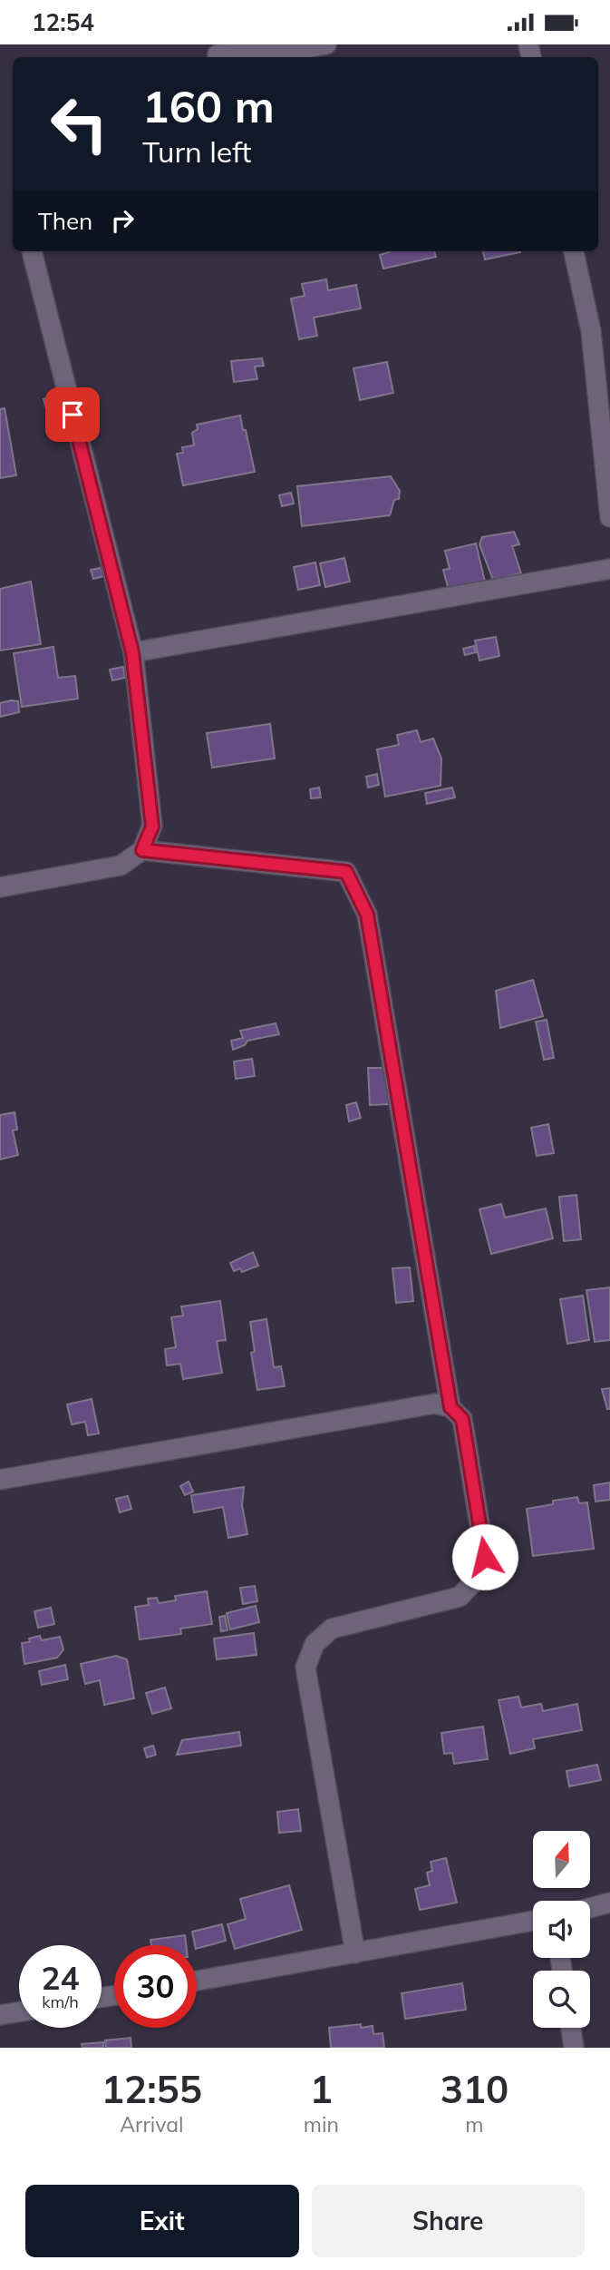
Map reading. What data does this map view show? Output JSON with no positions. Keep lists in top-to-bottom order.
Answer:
{
  "north": "top",
  "page": {
    "status": "12:54",
    "turn": ["160 m", "Turn left"],
    "then": "Then",
    "speed": "24 km/h",
    "limit": "30",
    "eta": [
      "12:55",
      "Arrival",
      "1",
      "min",
      "310",
      "m"
    ],
    "buttons": ["Exit", "Share"]
  }
}
